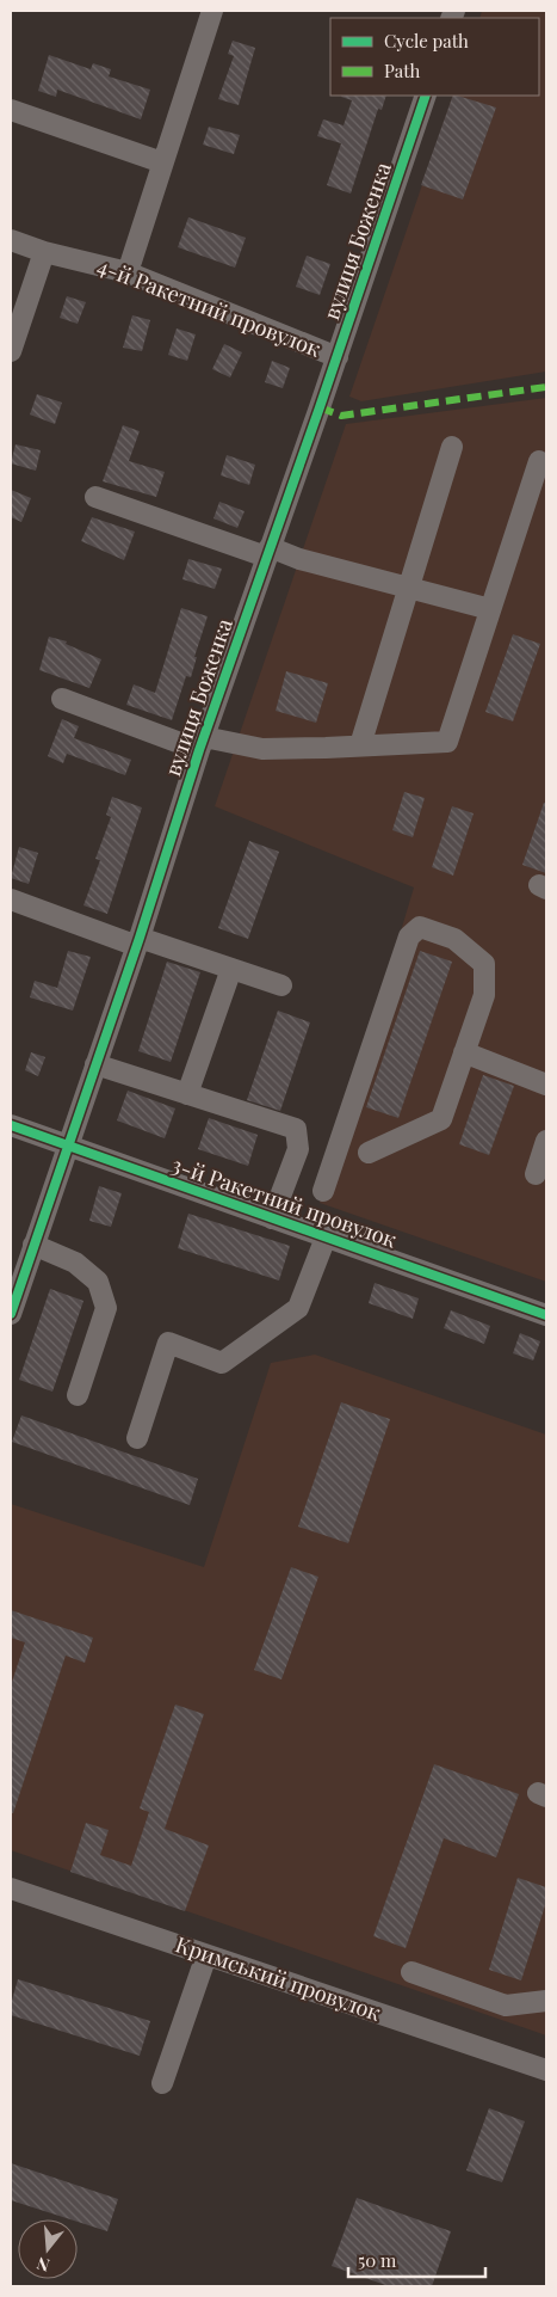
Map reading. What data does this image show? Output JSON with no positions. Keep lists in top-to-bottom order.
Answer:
{
  "streets": {
    "street": [
      "вулиця Боженка",
      "4-й Ракетний провулок",
      "3-й Ракетний провулок",
      "Кримський провулок"
    ]
  },
  "crossings": [
    ["вулиця Боженка", "4-й Ракетний провулок"],
    ["вулиця Боженка", "3-й Ракетний провулок"]
  ],
  "legend": ["Cycle path", "Path"],
  "scale_bar": "50 m",
  "north": "bottom"
}
